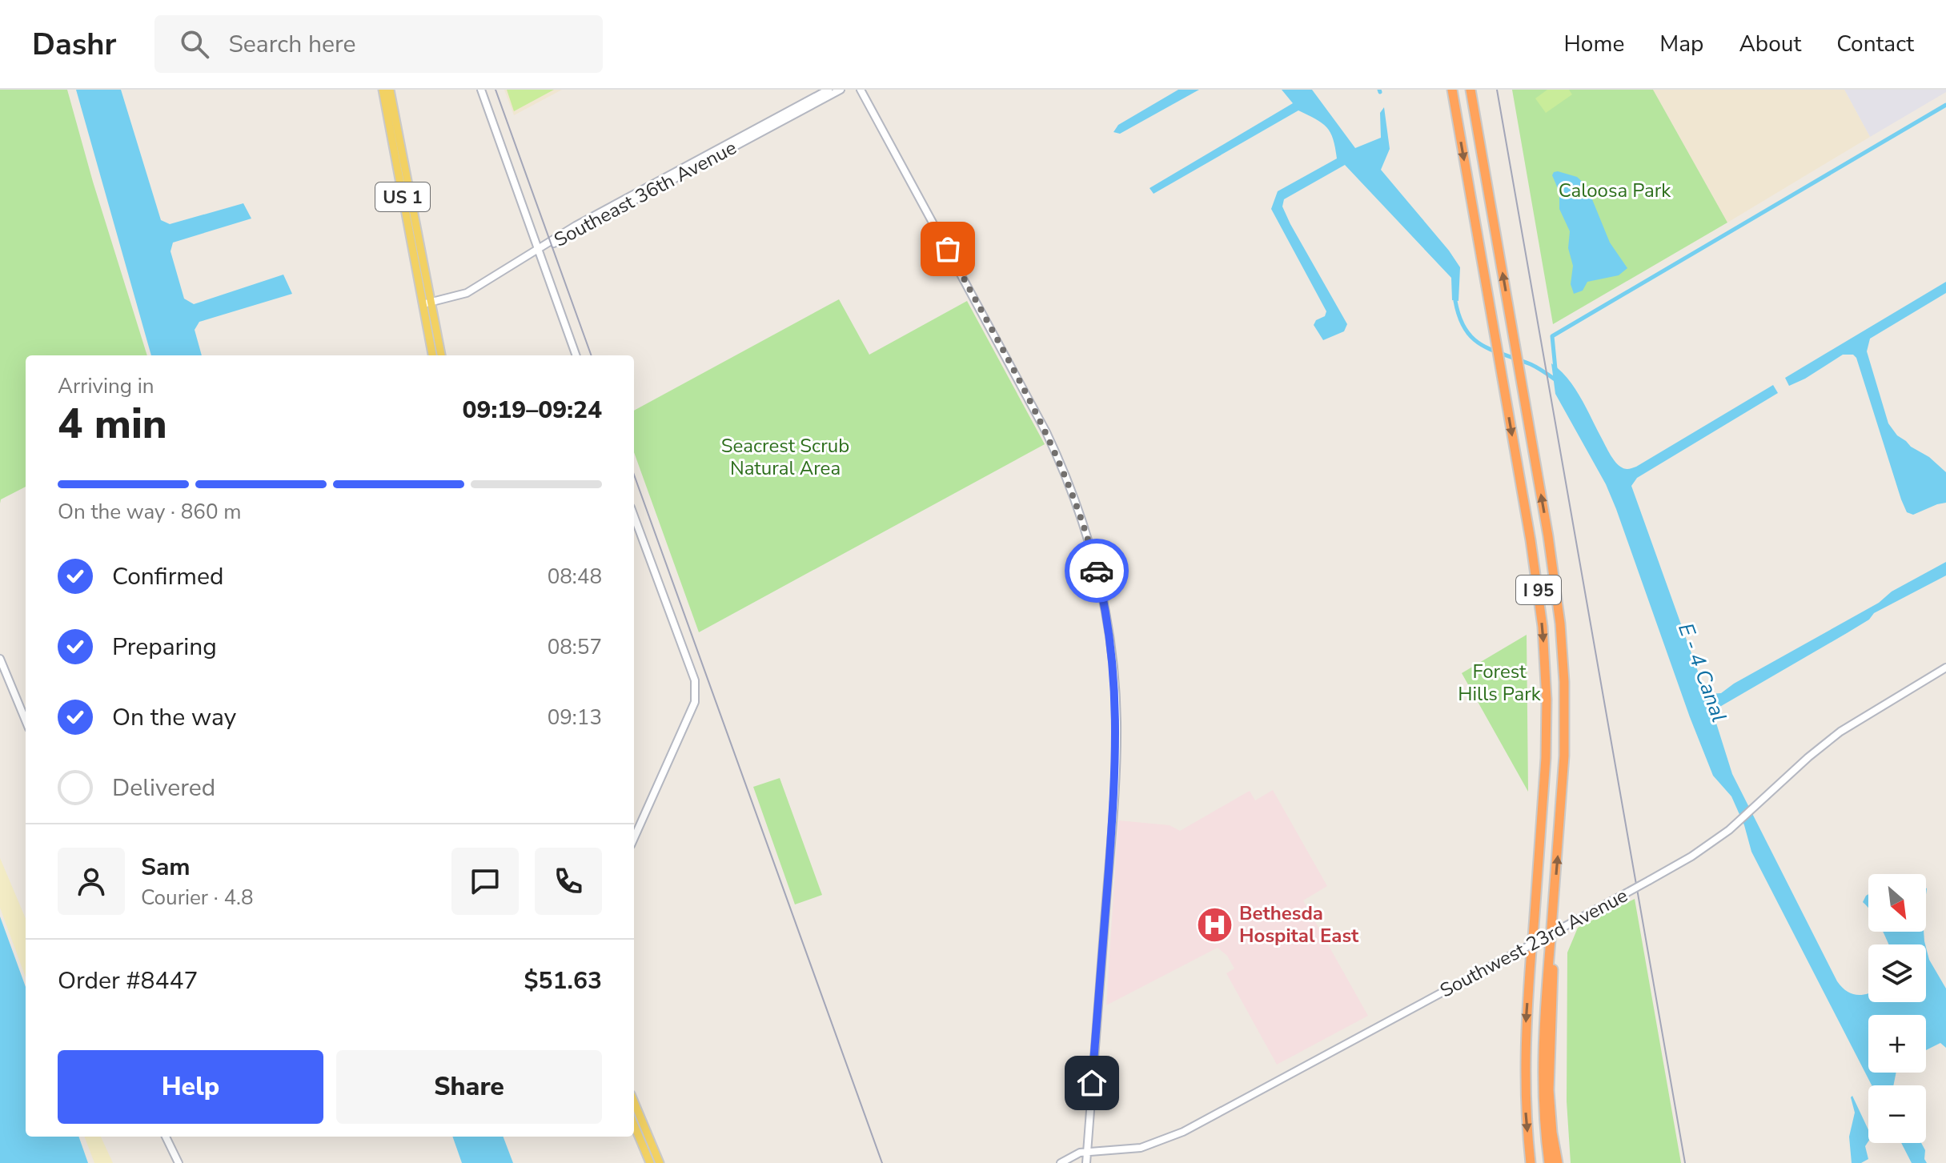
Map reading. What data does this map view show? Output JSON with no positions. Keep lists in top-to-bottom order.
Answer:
{
  "streets": {
    "highway": ["I 95"],
    "main road": ["US 1"],
    "street": ["Southeast 36th Avenue", "Southwest 23rd Avenue"]
  },
  "water": ["E - 4 Canal"],
  "parks": ["Caloosa Park", "Seacrest Scrub Natural Area", "Forest Hills Park"],
  "places": {
    "hospital": ["Bethesda Hospital East"]
  },
  "north": "bottom right",
  "page": {
    "header": "Dashr",
    "search": "Search here",
    "nav": [
      "Home",
      "Map",
      "About",
      "Contact"
    ],
    "heading": ["4 min", "Arriving in", "09:19–09:24"],
    "panel": [
      "Sam",
      "Courier · 4.8",
      "Order #8447",
      "$51.63"
    ],
    "bar": "On the way · 860 m",
    "list": [
      ["Confirmed", "08:48"],
      ["Preparing", "08:57"],
      ["On the way", "09:13"],
      "Delivered"
    ],
    "map_buttons": ["+", "−"],
    "buttons": ["Help", "Share"]
  }
}
